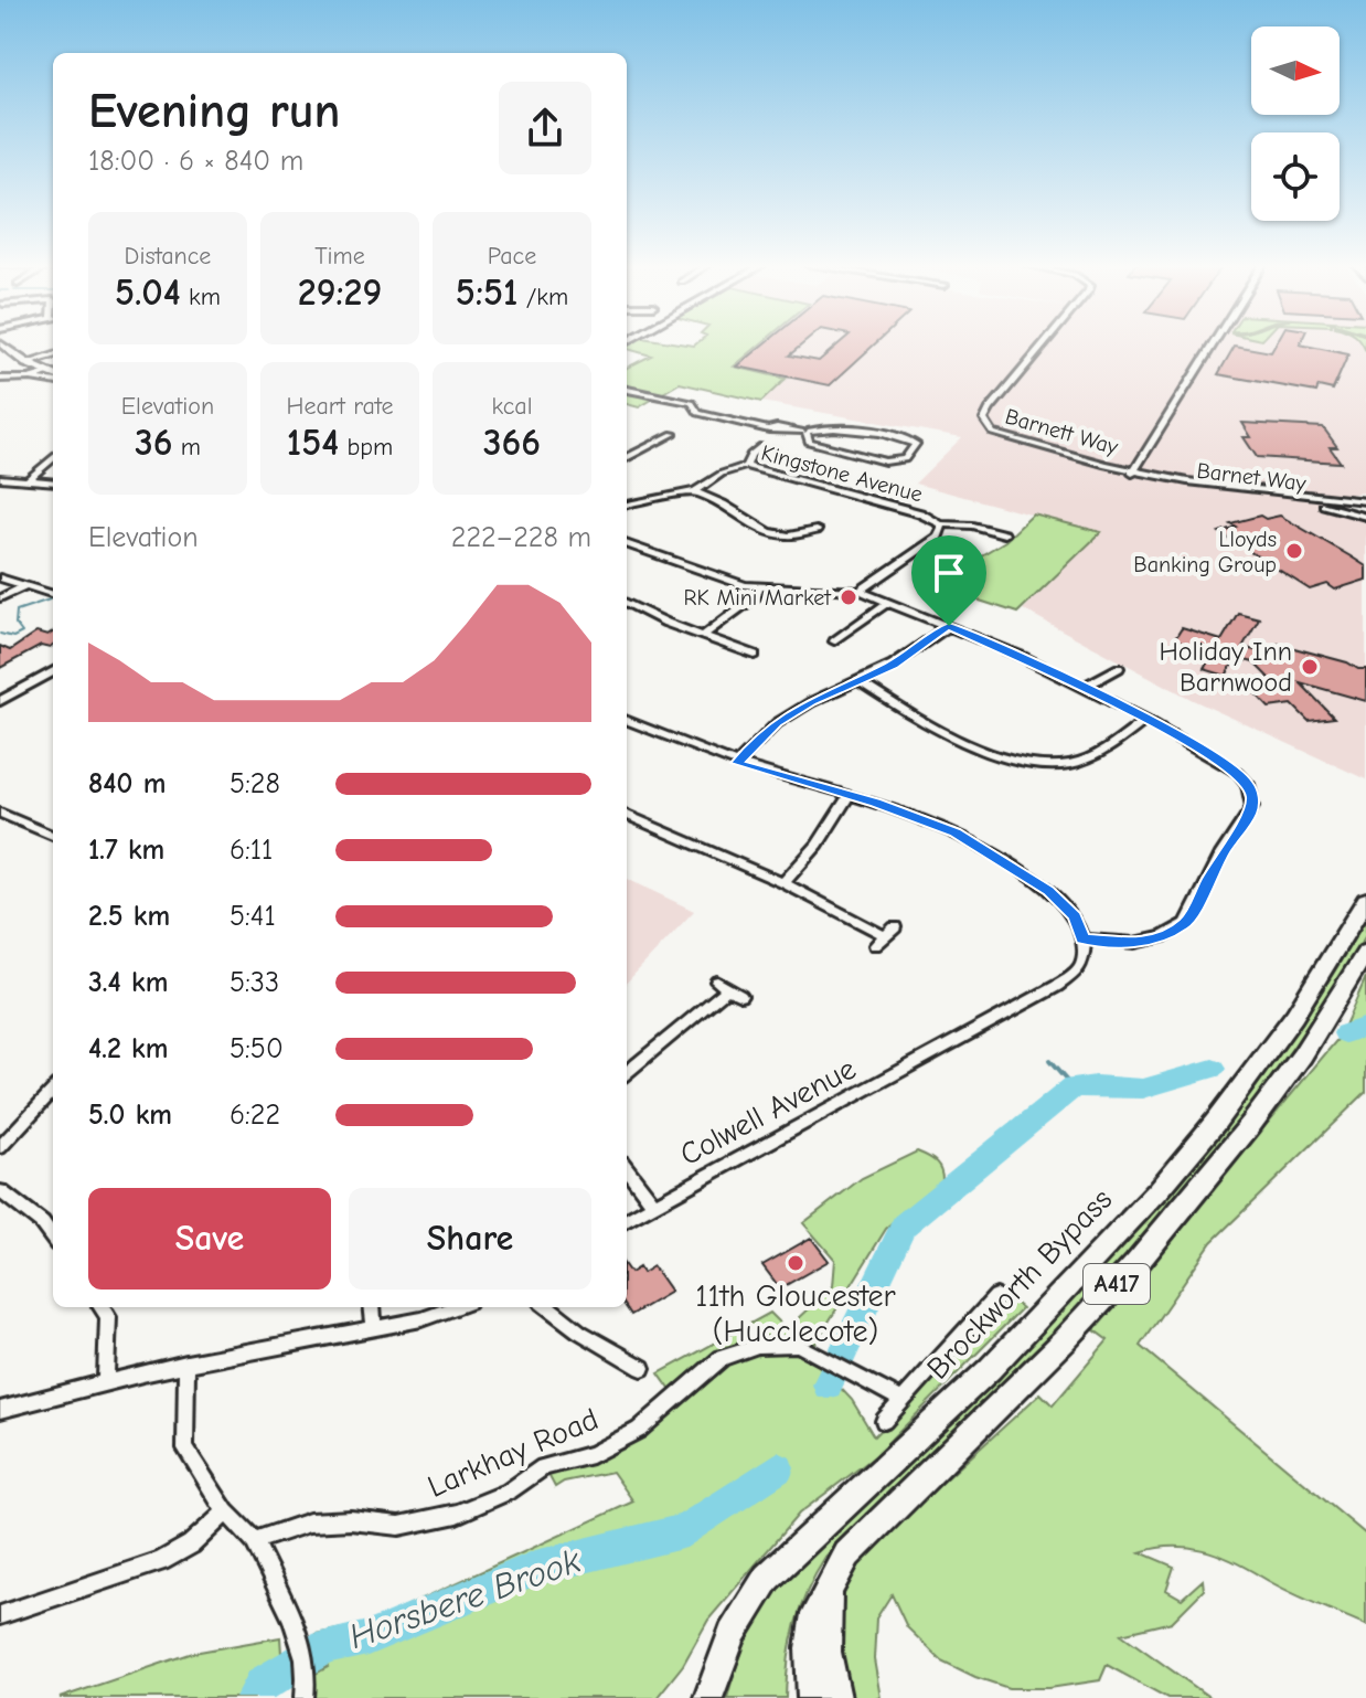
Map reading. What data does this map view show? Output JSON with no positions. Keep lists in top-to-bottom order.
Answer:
{
  "streets": {
    "highway": ["Brockworth Bypass", "A417"],
    "street": [
      "Barnett Way",
      "Kingstone Avenue",
      "Barnet Way",
      "Colwell Avenue",
      "Larkhay Road"
    ]
  },
  "crossings": [
    ["Barnett Way", "Barnet Way"]
  ],
  "water": ["Horsbere Brook"],
  "places": [
    "Lloyds Banking Group",
    "RK Mini Market",
    "Holiday Inn Barnwood",
    "11th Gloucester (Hucclecote)"
  ],
  "north": "right",
  "page": {
    "heading": ["Evening run", "18:00 · 6 × 840 m"],
    "stats": [
      ["Distance", "5.04 km"],
      ["Time", "29:29"],
      ["Pace", "5:51 /km"],
      ["Elevation", "36 m"],
      ["Heart rate", "154 bpm"],
      ["kcal", "366"]
    ],
    "chart": ["Elevation", "222–228 m"],
    "list": [
      {
        "name": "840 m",
        "note": "5:28"
      },
      {
        "name": "1.7 km",
        "note": "6:11"
      },
      {
        "name": "2.5 km",
        "note": "5:41"
      },
      {
        "name": "3.4 km",
        "note": "5:33"
      },
      {
        "name": "4.2 km",
        "note": "5:50"
      },
      {
        "name": "5.0 km",
        "note": "6:22"
      }
    ],
    "buttons": ["Save", "Share"]
  }
}
